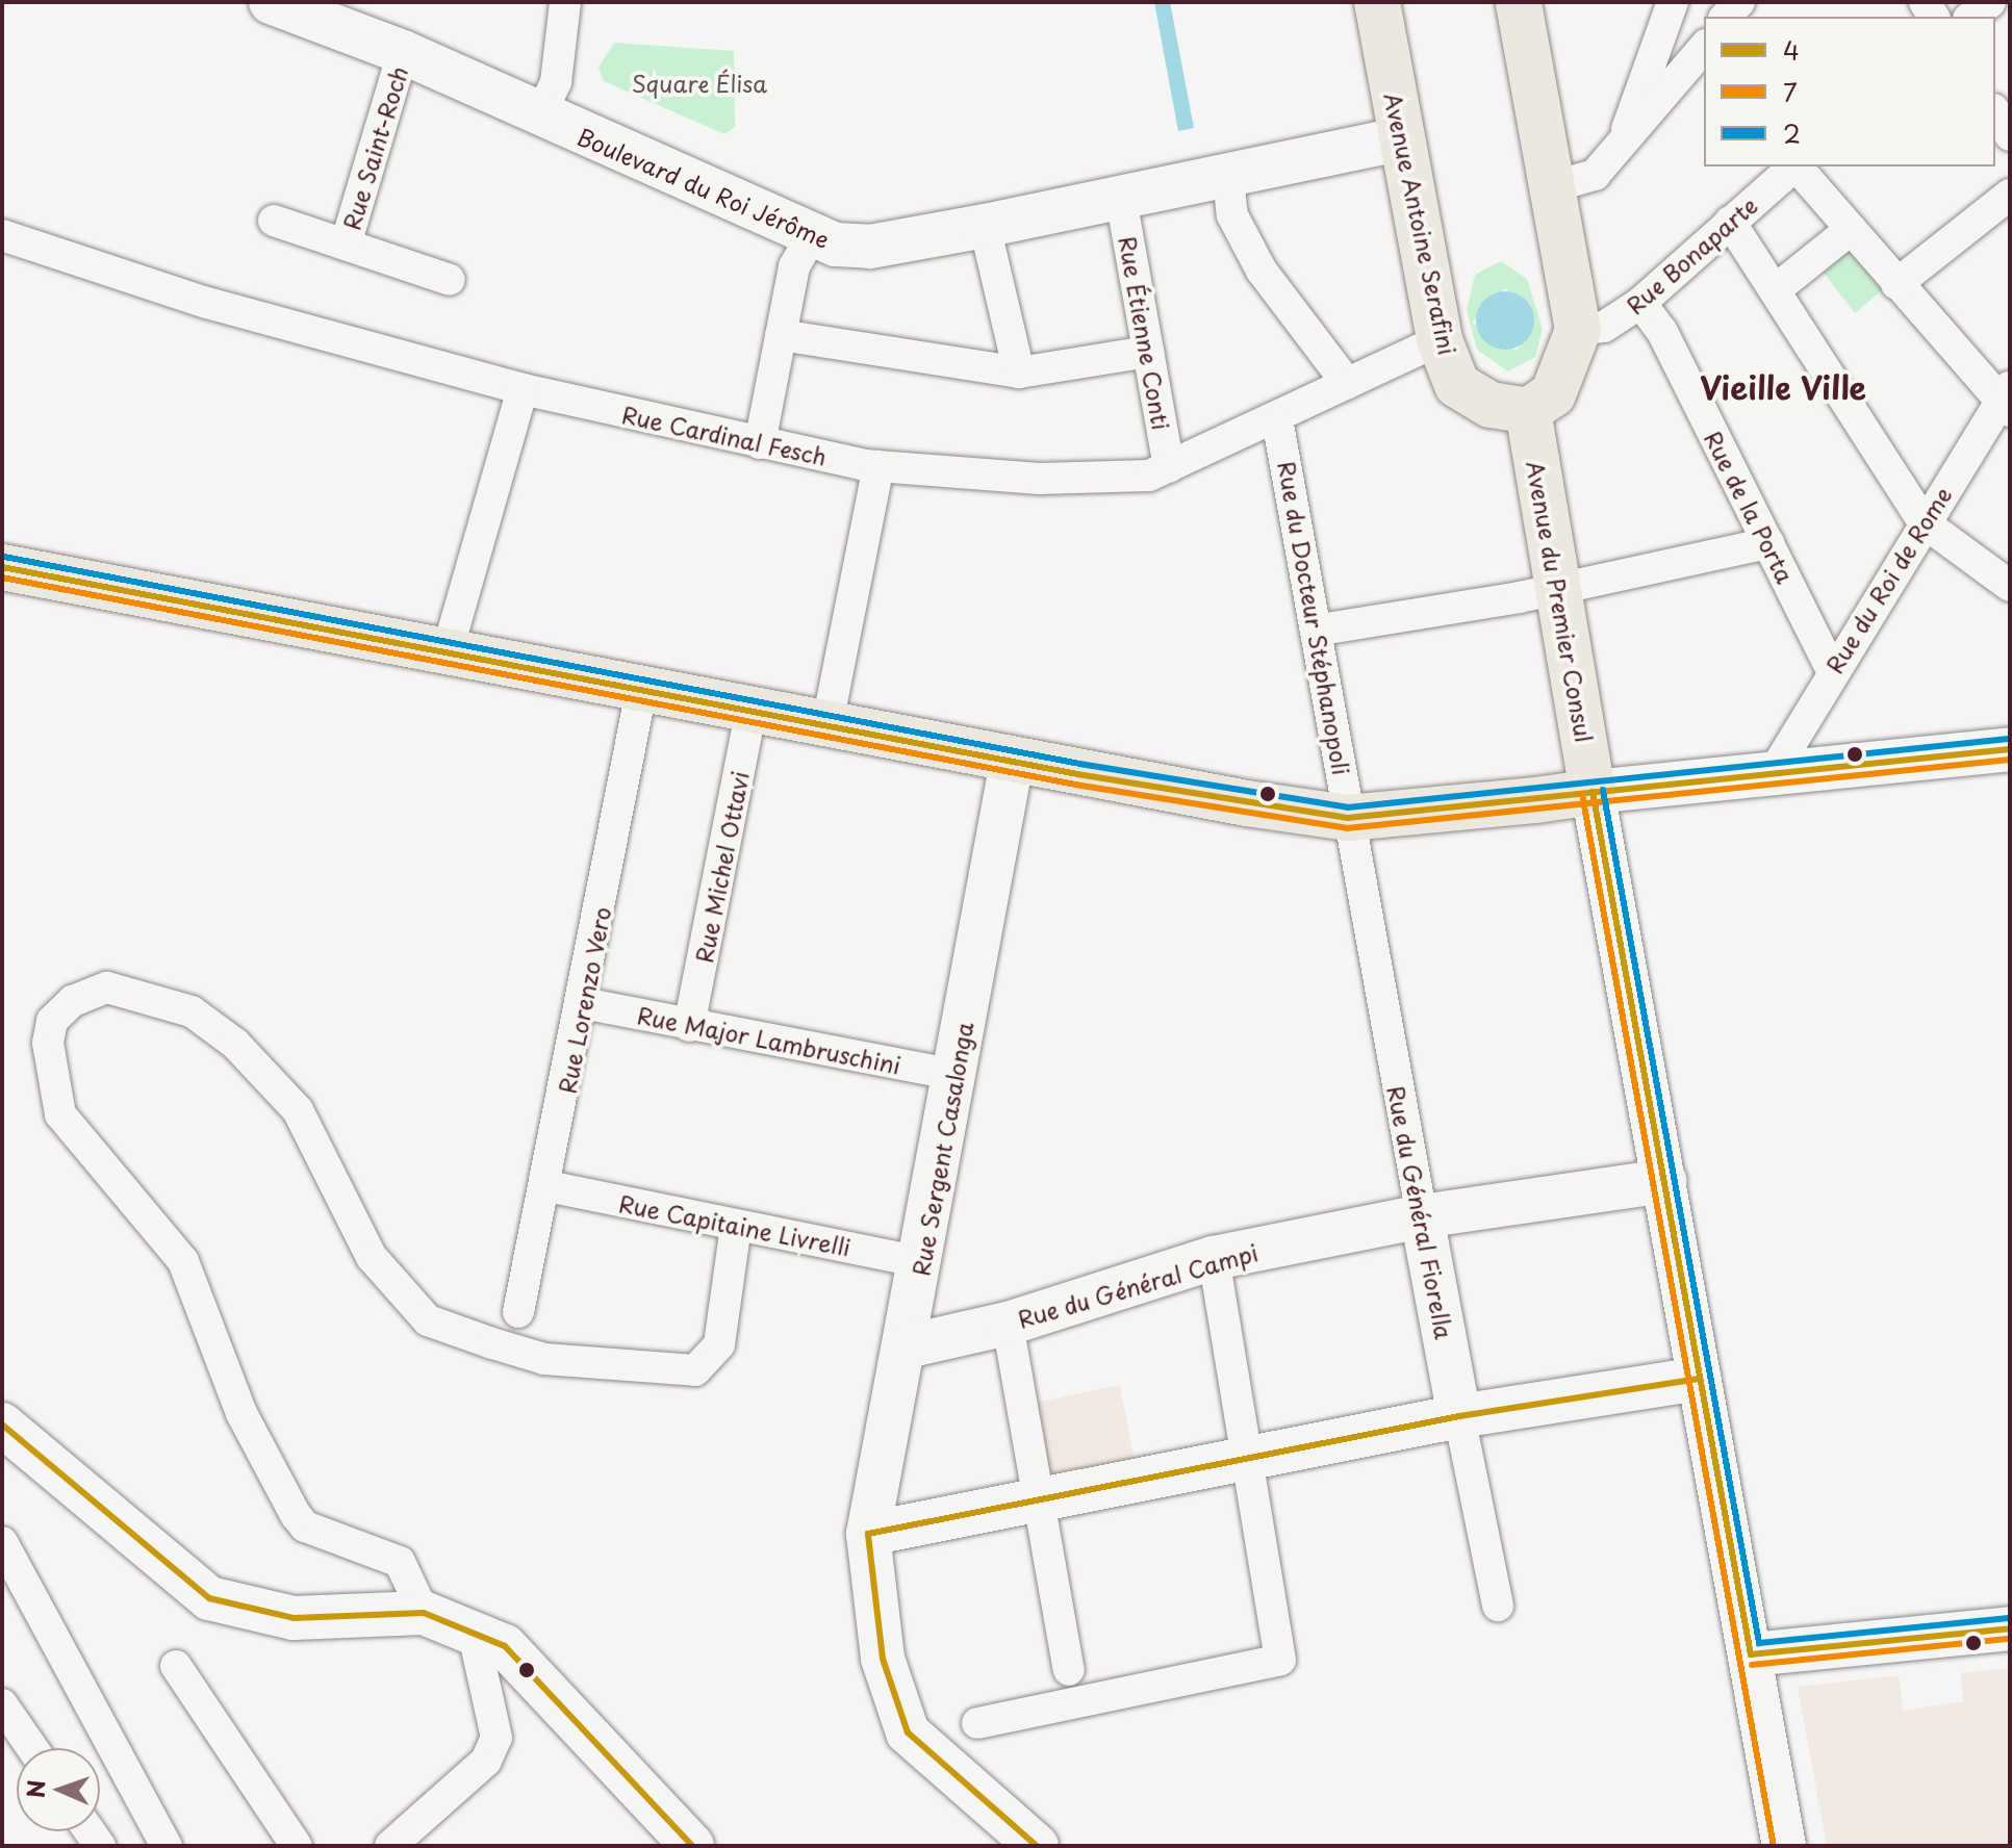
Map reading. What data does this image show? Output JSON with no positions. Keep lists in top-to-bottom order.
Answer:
{
  "streets": {
    "main road": [
      "Boulevard du Roi Jérôme",
      "Avenue Antoine Serafini",
      "Avenue du Premier Consul",
      "Rue Sergent Casalonga",
      "Rue du Général Fiorella",
      "Rue du Général Campi"
    ],
    "street": [
      "Rue Saint-Roch",
      "Rue Bonaparte",
      "Rue Étienne Conti",
      "Rue Cardinal Fesch",
      "Rue de la Porta",
      "Rue du Roi de Rome",
      "Rue du Docteur Stéphanopoli",
      "Rue Michel Ottavi",
      "Rue Lorenzo Vero",
      "Rue Major Lambruschini",
      "Rue Capitaine Livrelli"
    ]
  },
  "crossings": [
    ["Rue Saint-Roch", "Boulevard du Roi Jérôme"],
    ["Boulevard du Roi Jérôme", "Avenue Antoine Serafini"],
    ["Boulevard du Roi Jérôme", "Rue Étienne Conti"],
    ["Avenue Antoine Serafini", "Rue Cardinal Fesch"],
    ["Avenue Antoine Serafini", "Avenue du Premier Consul"],
    ["Rue Bonaparte", "Rue de la Porta"],
    ["Rue Étienne Conti", "Rue Cardinal Fesch"],
    ["Rue Cardinal Fesch", "Rue du Docteur Stéphanopoli"],
    ["Rue de la Porta", "Rue du Roi de Rome"],
    ["Rue du Docteur Stéphanopoli", "Rue du Général Fiorella"],
    ["Rue Michel Ottavi", "Rue Major Lambruschini"],
    ["Rue Lorenzo Vero", "Rue Major Lambruschini"],
    ["Rue Lorenzo Vero", "Rue Capitaine Livrelli"],
    ["Rue Major Lambruschini", "Rue Sergent Casalonga"],
    ["Rue Sergent Casalonga", "Rue Capitaine Livrelli"],
    ["Rue Sergent Casalonga", "Rue du Général Campi"],
    ["Rue du Général Fiorella", "Rue du Général Campi"]
  ],
  "districts": ["Vieille Ville"],
  "parks": ["Square Élisa"],
  "lines": ["transit line 2", "transit line 4", "transit line 7"],
  "legend": ["4", "7", "2"],
  "north": "left"
}
